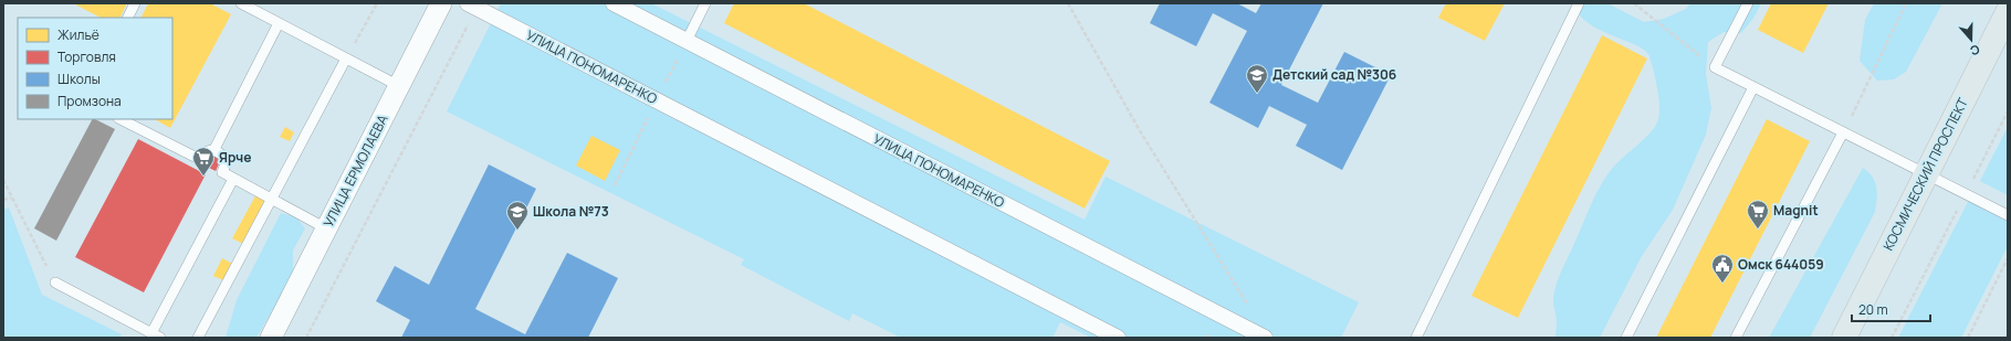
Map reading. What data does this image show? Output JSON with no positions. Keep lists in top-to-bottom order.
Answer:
{
  "streets": {
    "main road": ["КОСМИЧЕСКИЙ ПРОСПЕКТ"],
    "street": ["УЛИЦА ПОНОМАРЕНКО", "УЛИЦА ЕРМОЛАЕВА"]
  },
  "places": {
    "school or university": ["Детский сад №306", "Школа №73"],
    "supermarket": ["Ярче", "Magnit"],
    "public building": ["Омск 644059"]
  },
  "legend": [
    "Жильё",
    "Торговля",
    "Школы",
    "Промзона"
  ],
  "scale_bar": "20 m",
  "north": "bottom"
}
